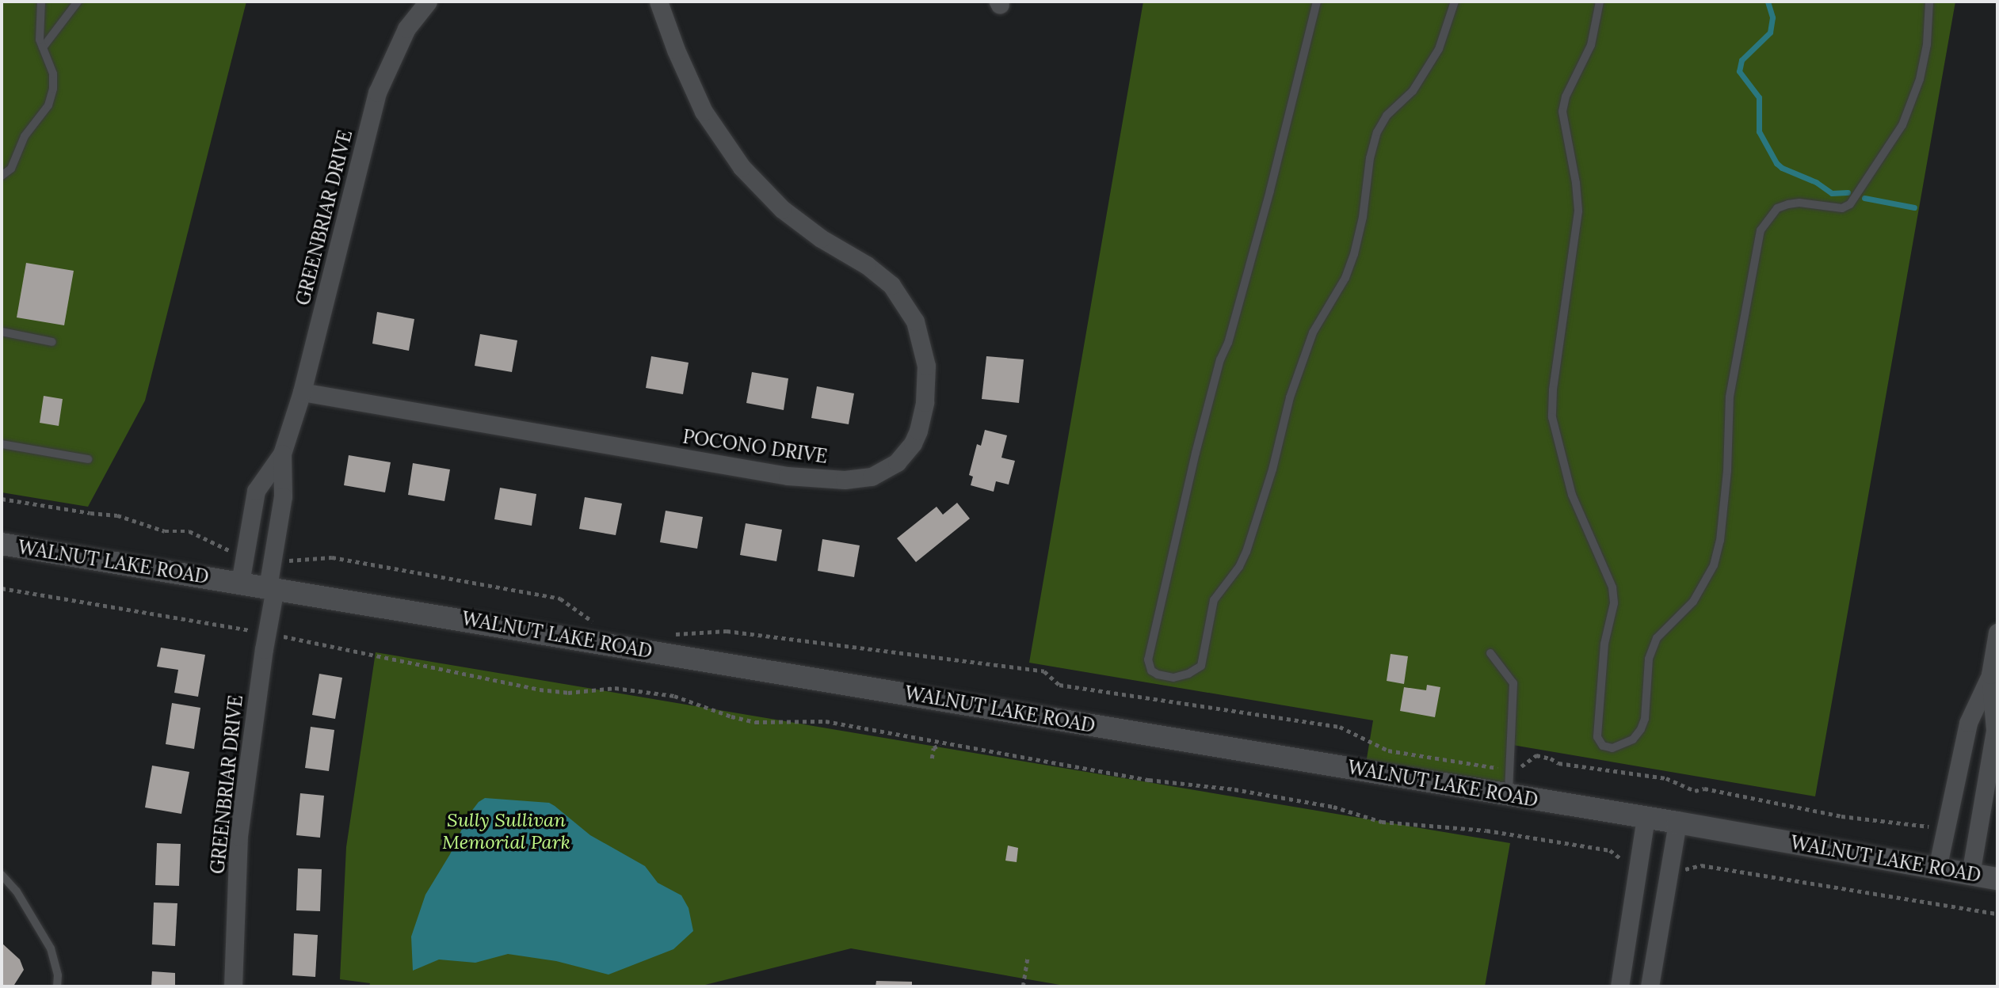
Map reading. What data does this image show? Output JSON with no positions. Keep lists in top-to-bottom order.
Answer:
{
  "streets": {
    "street": ["GREENBRIAR DRIVE", "POCONO DRIVE", "WALNUT LAKE ROAD"]
  },
  "crossings": [
    ["GREENBRIAR DRIVE", "POCONO DRIVE"],
    ["GREENBRIAR DRIVE", "WALNUT LAKE ROAD"]
  ],
  "parks": ["Sully Sullivan Memorial Park"]
}
